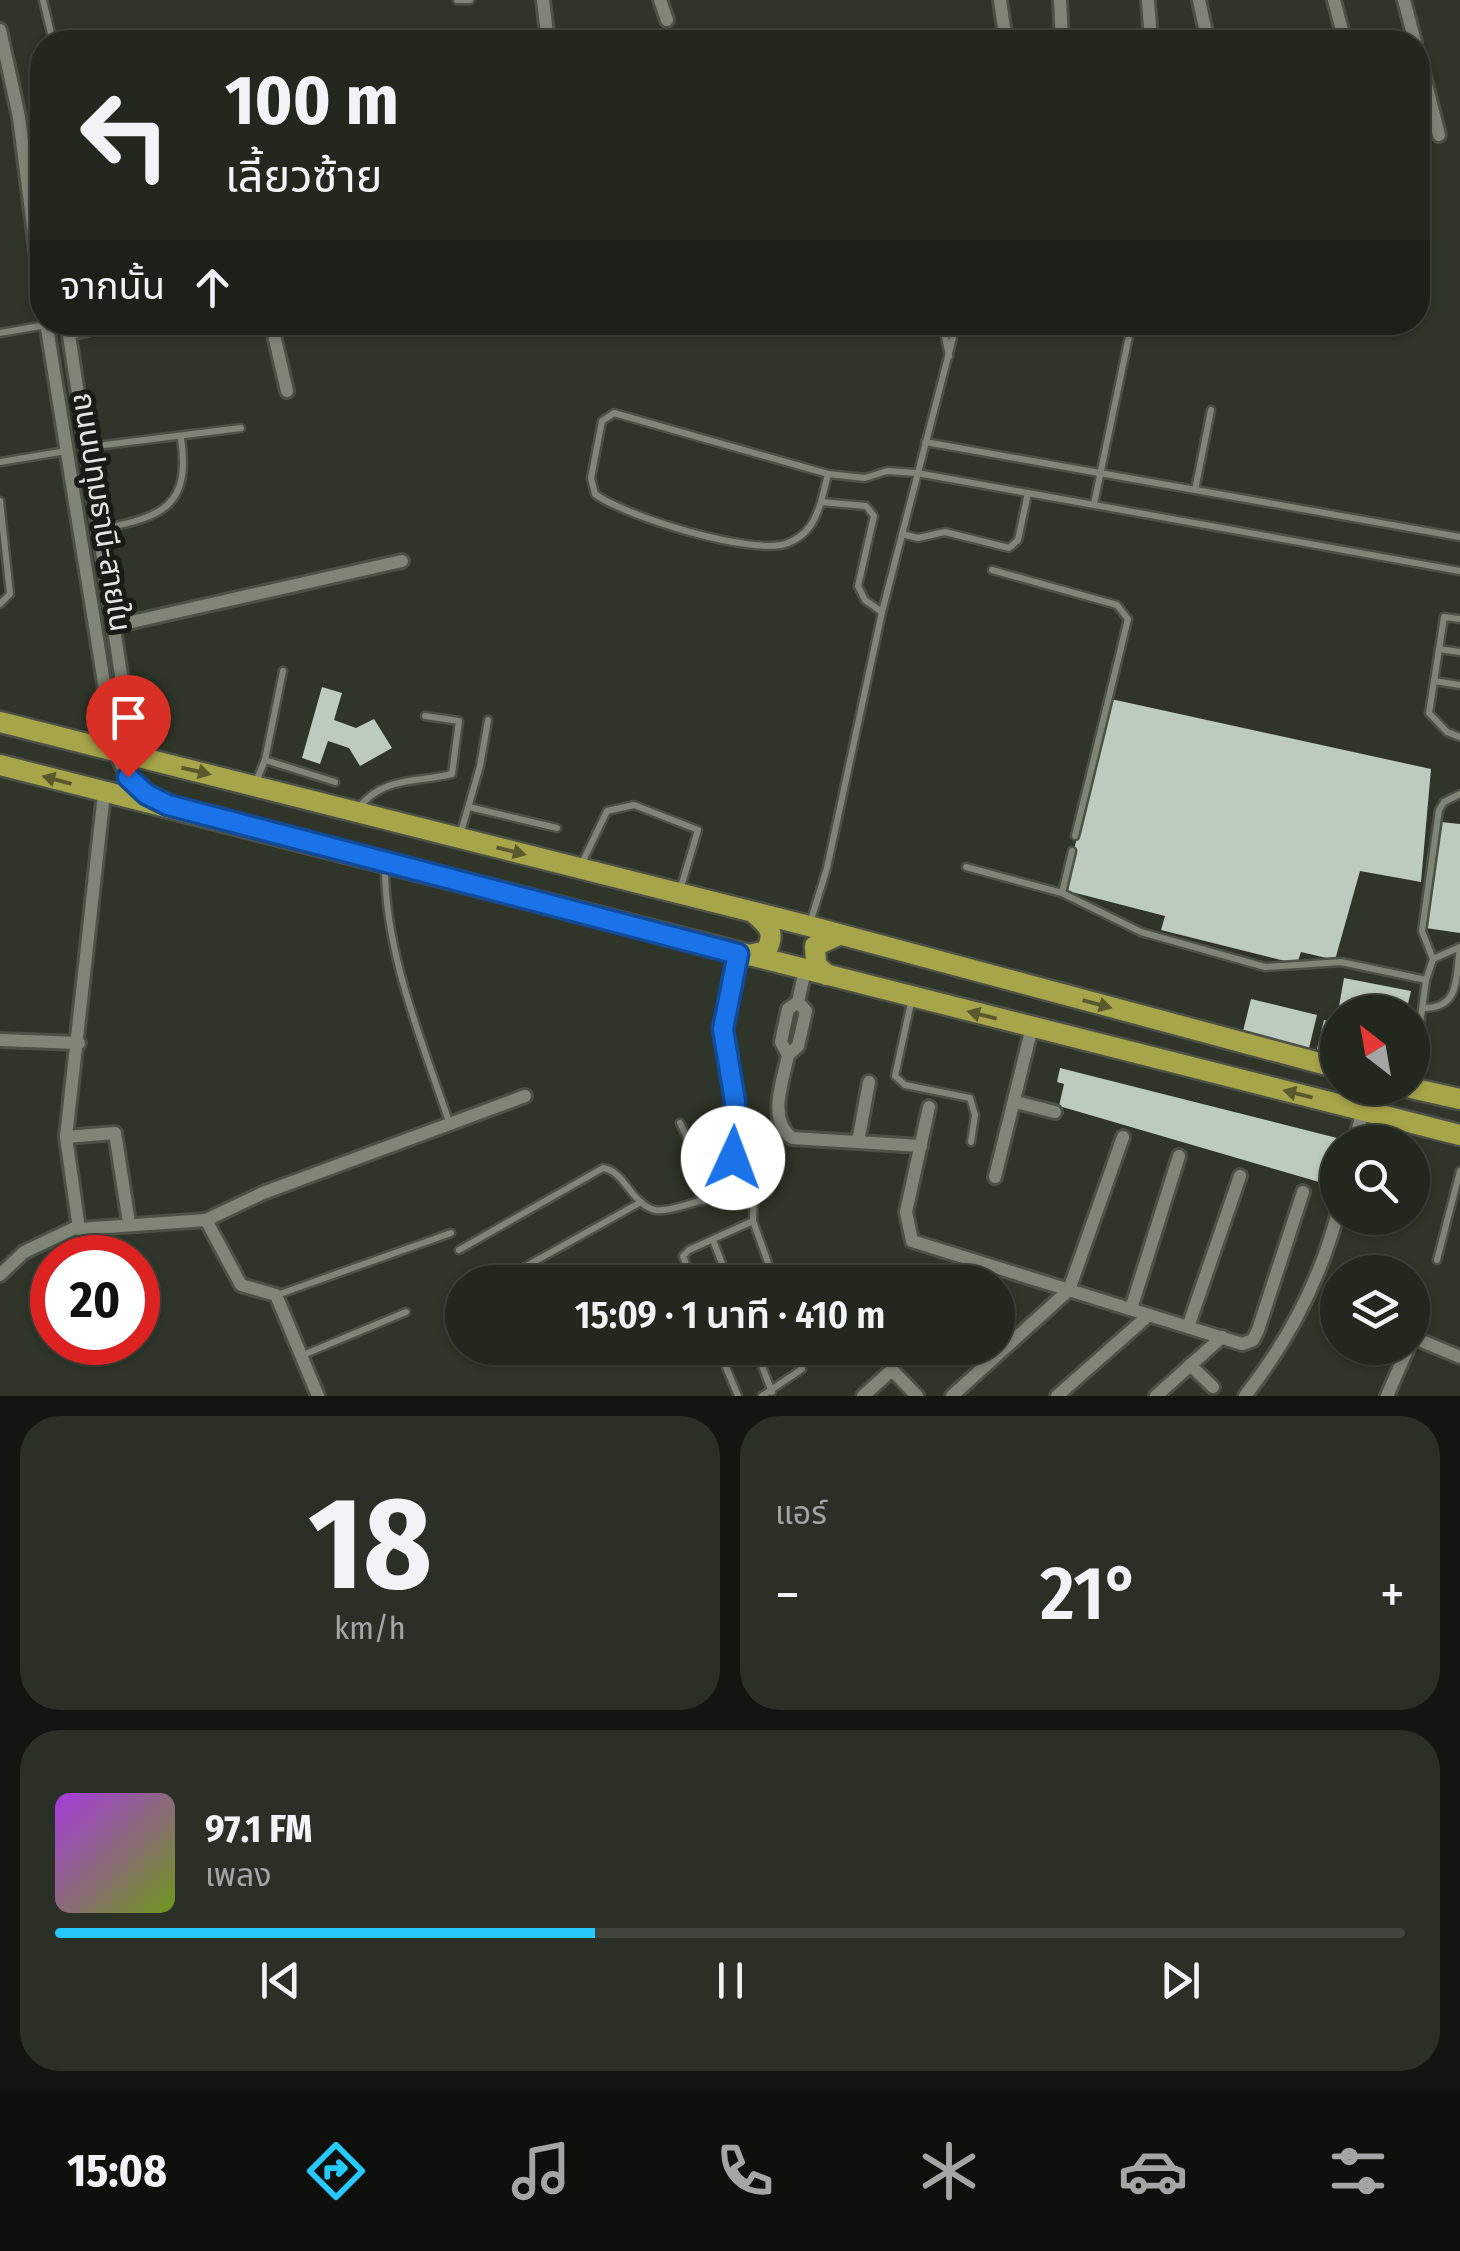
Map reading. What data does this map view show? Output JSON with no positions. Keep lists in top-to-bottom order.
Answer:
{
  "streets": {
    "street": ["ถนนปทุมธานี-สายใน"]
  },
  "north": "top left",
  "page": {
    "turn": ["100 m", "เลี้ยวซ้าย"],
    "then": "จากนั้น",
    "limit": "20",
    "trip": "15:09 · 1 นาที · 410 m",
    "tile": [
      ["18", "km/h"],
      "แอร์"
    ],
    "heat": ["−", "21°", "+"],
    "song": ["97.1 FM", "เพลง"],
    "tabs": "15:08"
  }
}
